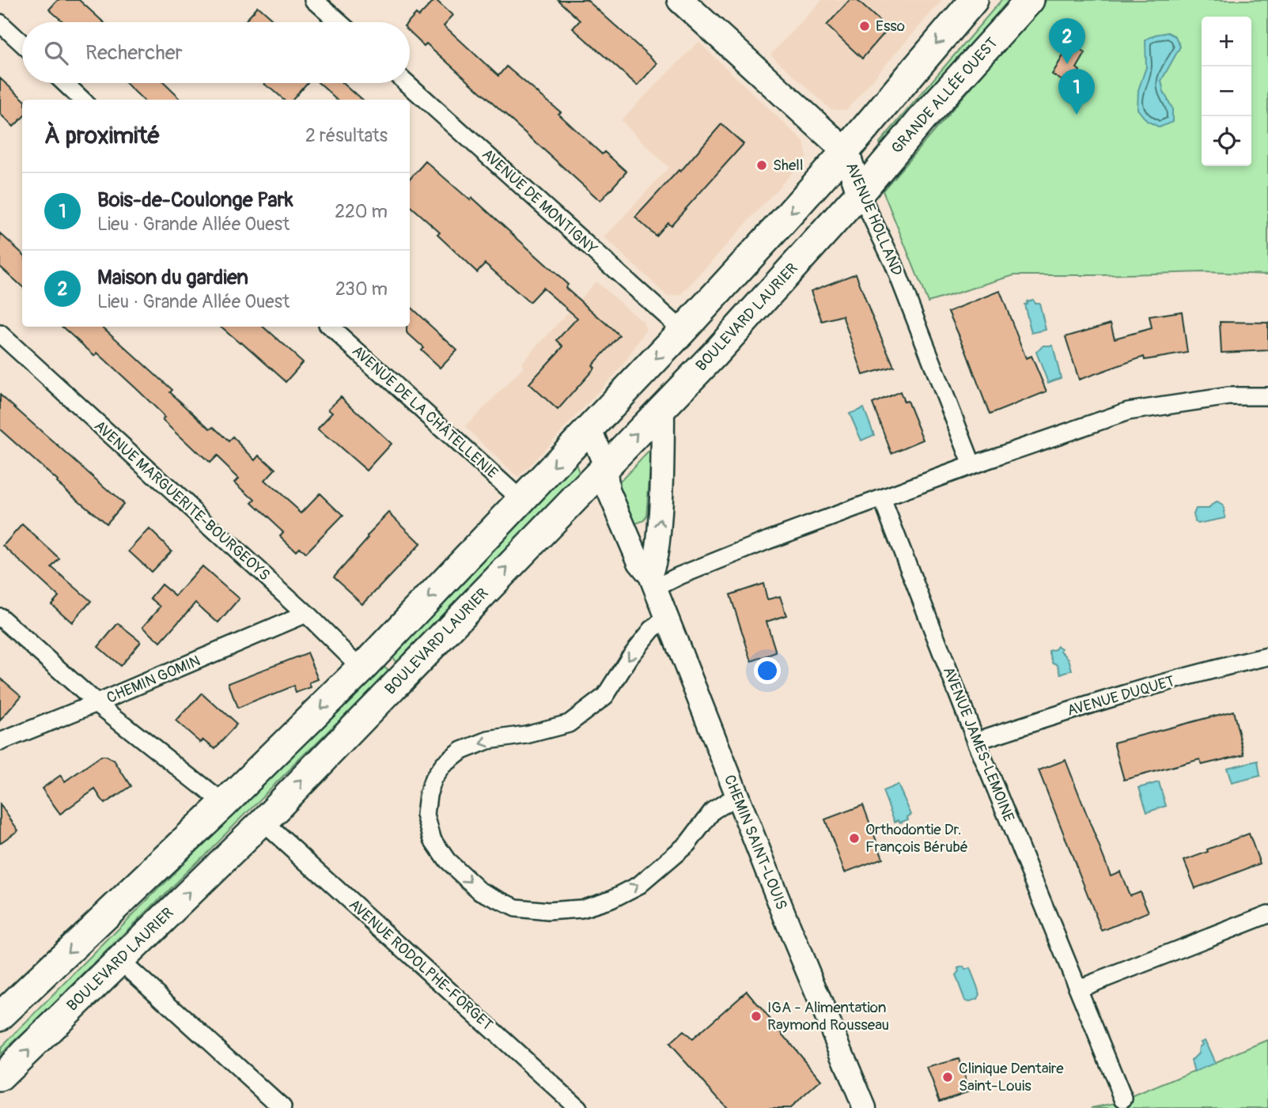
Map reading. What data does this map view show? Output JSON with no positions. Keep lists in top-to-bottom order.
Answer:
{
  "streets": {
    "main road": ["GRANDE ALLÉE OUEST", "AVENUE HOLLAND", "BOULEVARD LAURIER"],
    "street": [
      "AVENUE DE MONTIGNY",
      "AVENUE DE LA CHÂTELLENIE",
      "AVENUE MARGUERITE-BOURGEOYS",
      "CHEMIN GOMIN",
      "AVENUE DUQUET",
      "AVENUE JAMES-LEMOINE",
      "CHEMIN SAINT-LOUIS",
      "AVENUE RODOLPHE-FORGET"
    ]
  },
  "crossings": [
    ["GRANDE ALLÉE OUEST", "AVENUE HOLLAND"],
    ["GRANDE ALLÉE OUEST", "BOULEVARD LAURIER"],
    ["AVENUE HOLLAND", "BOULEVARD LAURIER"],
    ["BOULEVARD LAURIER", "CHEMIN SAINT-LOUIS"],
    ["BOULEVARD LAURIER", "AVENUE RODOLPHE-FORGET"],
    ["AVENUE MARGUERITE-BOURGEOYS", "CHEMIN GOMIN"],
    ["AVENUE DUQUET", "AVENUE JAMES-LEMOINE"]
  ],
  "places": [
    "Esso",
    "Shell",
    "Orthodontie Dr. François Bérubé",
    "IGA - Alimentation Raymond Rousseau",
    "Clinique Dentaire Saint-Louis"
  ],
  "page": {
    "map_buttons": ["+", "−"],
    "pins": ["2", "1"],
    "search": "Rechercher",
    "heading": ["À proximité", "2 résultats"],
    "list": [
      {
        "mark": "1",
        "name": "Bois-de-Coulonge Park",
        "note": "Lieu · Grande Allée Ouest",
        "value": "220 m"
      },
      {
        "mark": "2",
        "name": "Maison du gardien",
        "note": "Lieu · Grande Allée Ouest",
        "value": "230 m"
      }
    ]
  }
}
